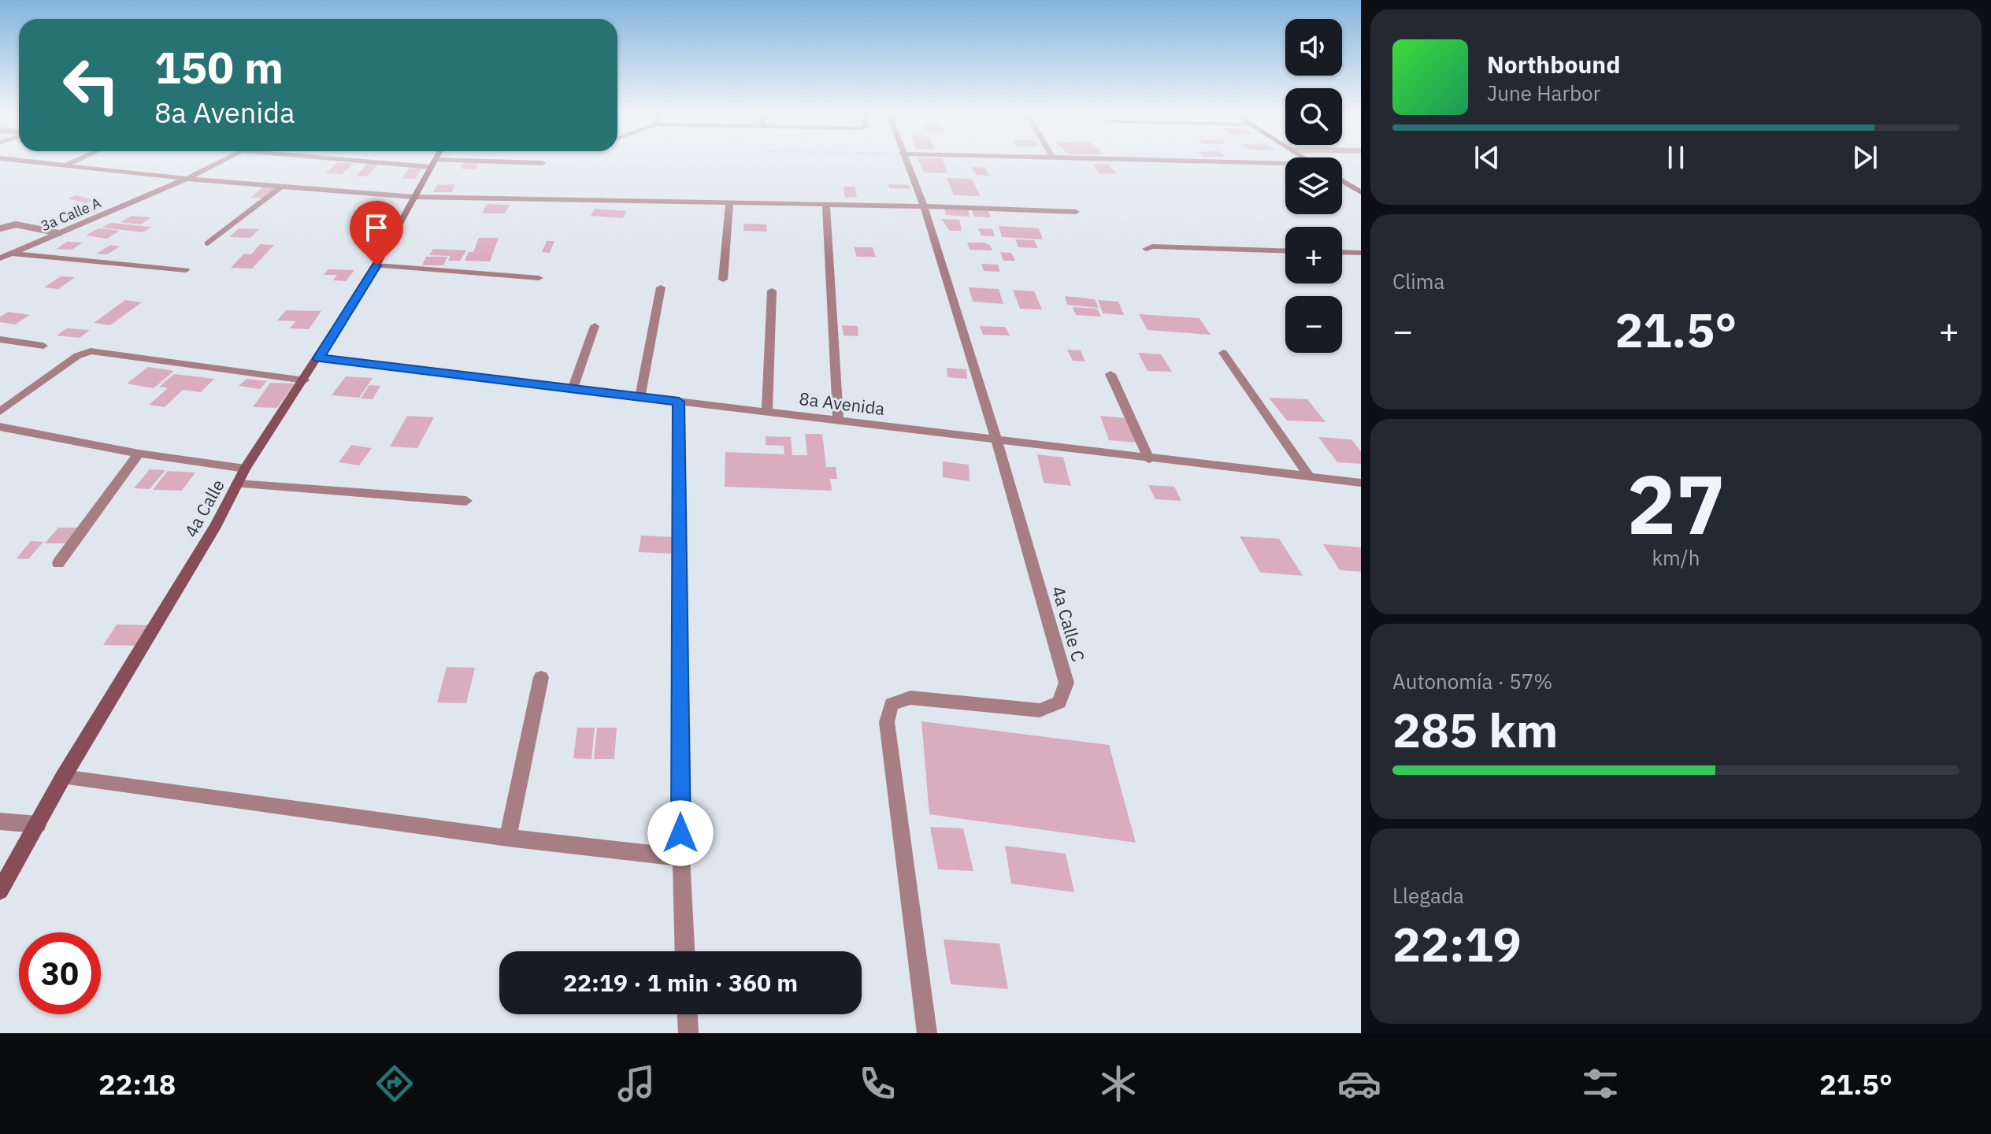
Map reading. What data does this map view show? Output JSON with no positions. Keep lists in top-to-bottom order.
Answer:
{
  "streets": {
    "street": [
      "3a Calle A",
      "8a Avenida",
      "4a Calle",
      "4a Calle C"
    ]
  },
  "crossings": [
    ["8a Avenida", "4a Calle"],
    ["8a Avenida", "4a Calle C"]
  ],
  "page": {
    "map_buttons": ["+", "−"],
    "turn": ["150 m", "8a Avenida"],
    "song": ["Northbound", "June Harbor"],
    "tile": [
      "Clima",
      ["27", "km/h"],
      ["Autonomía · 57%", "285 km"],
      ["Llegada", "22:19"]
    ],
    "heat": ["−", "21.5°", "+"],
    "limit": "30",
    "trip": "22:19 · 1 min · 360 m",
    "tabs": ["22:18", "21.5°"]
  }
}
